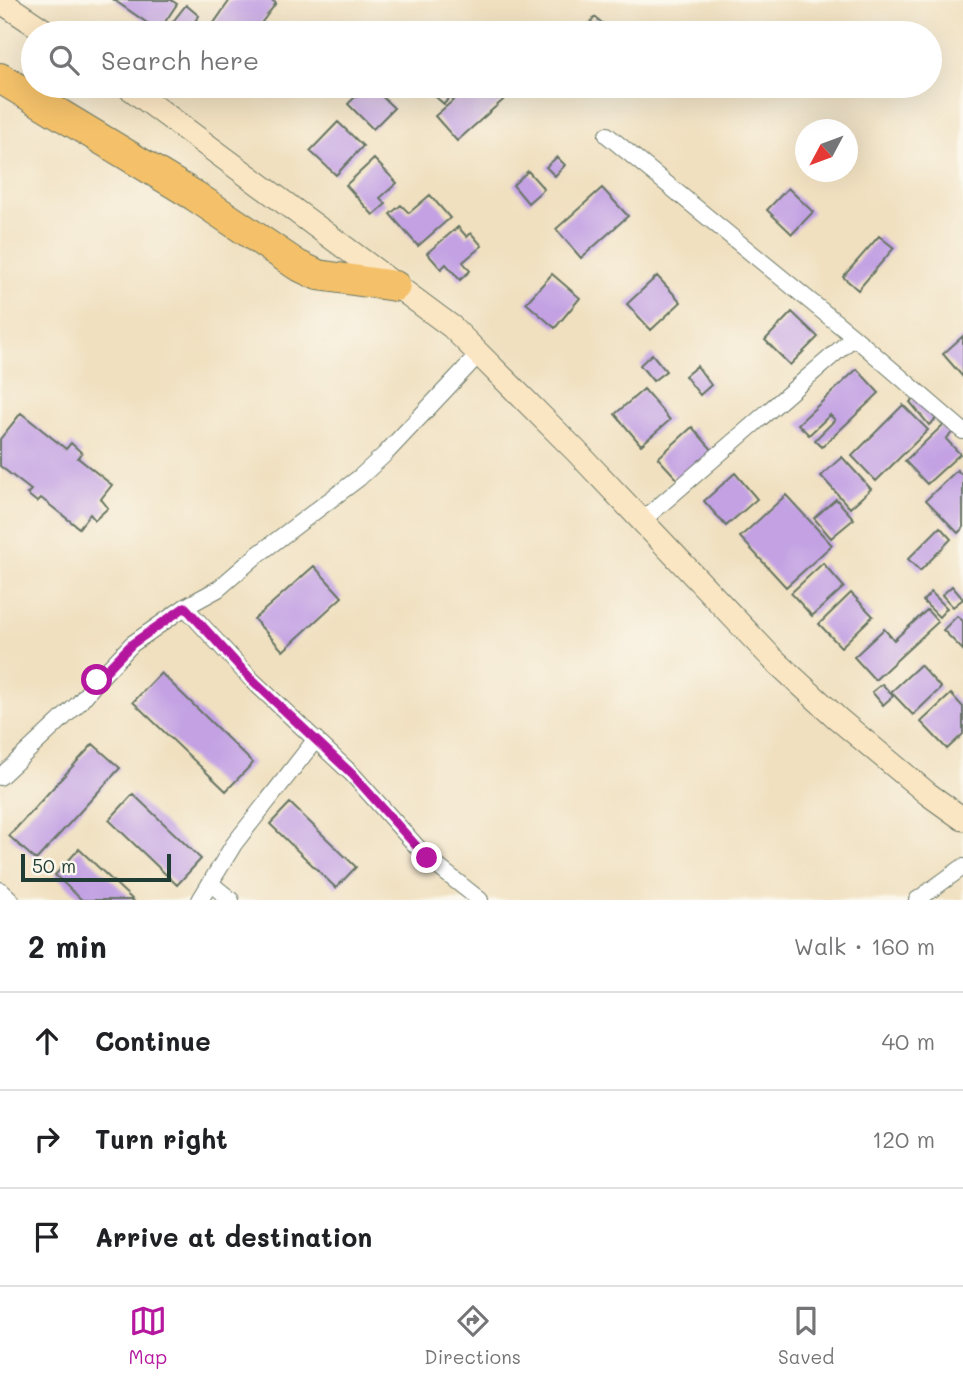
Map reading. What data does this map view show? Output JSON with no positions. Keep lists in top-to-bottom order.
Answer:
{
  "scale_bar": "50 m",
  "north": "bottom left",
  "page": {
    "search": "Search here",
    "scale": "50 m",
    "heading": ["2 min", "Walk · 160 m"],
    "list": [
      ["Continue", "40 m"],
      ["Turn right", "120 m"],
      "Arrive at destination"
    ],
    "nav": ["Map", "Directions", "Saved"]
  }
}
